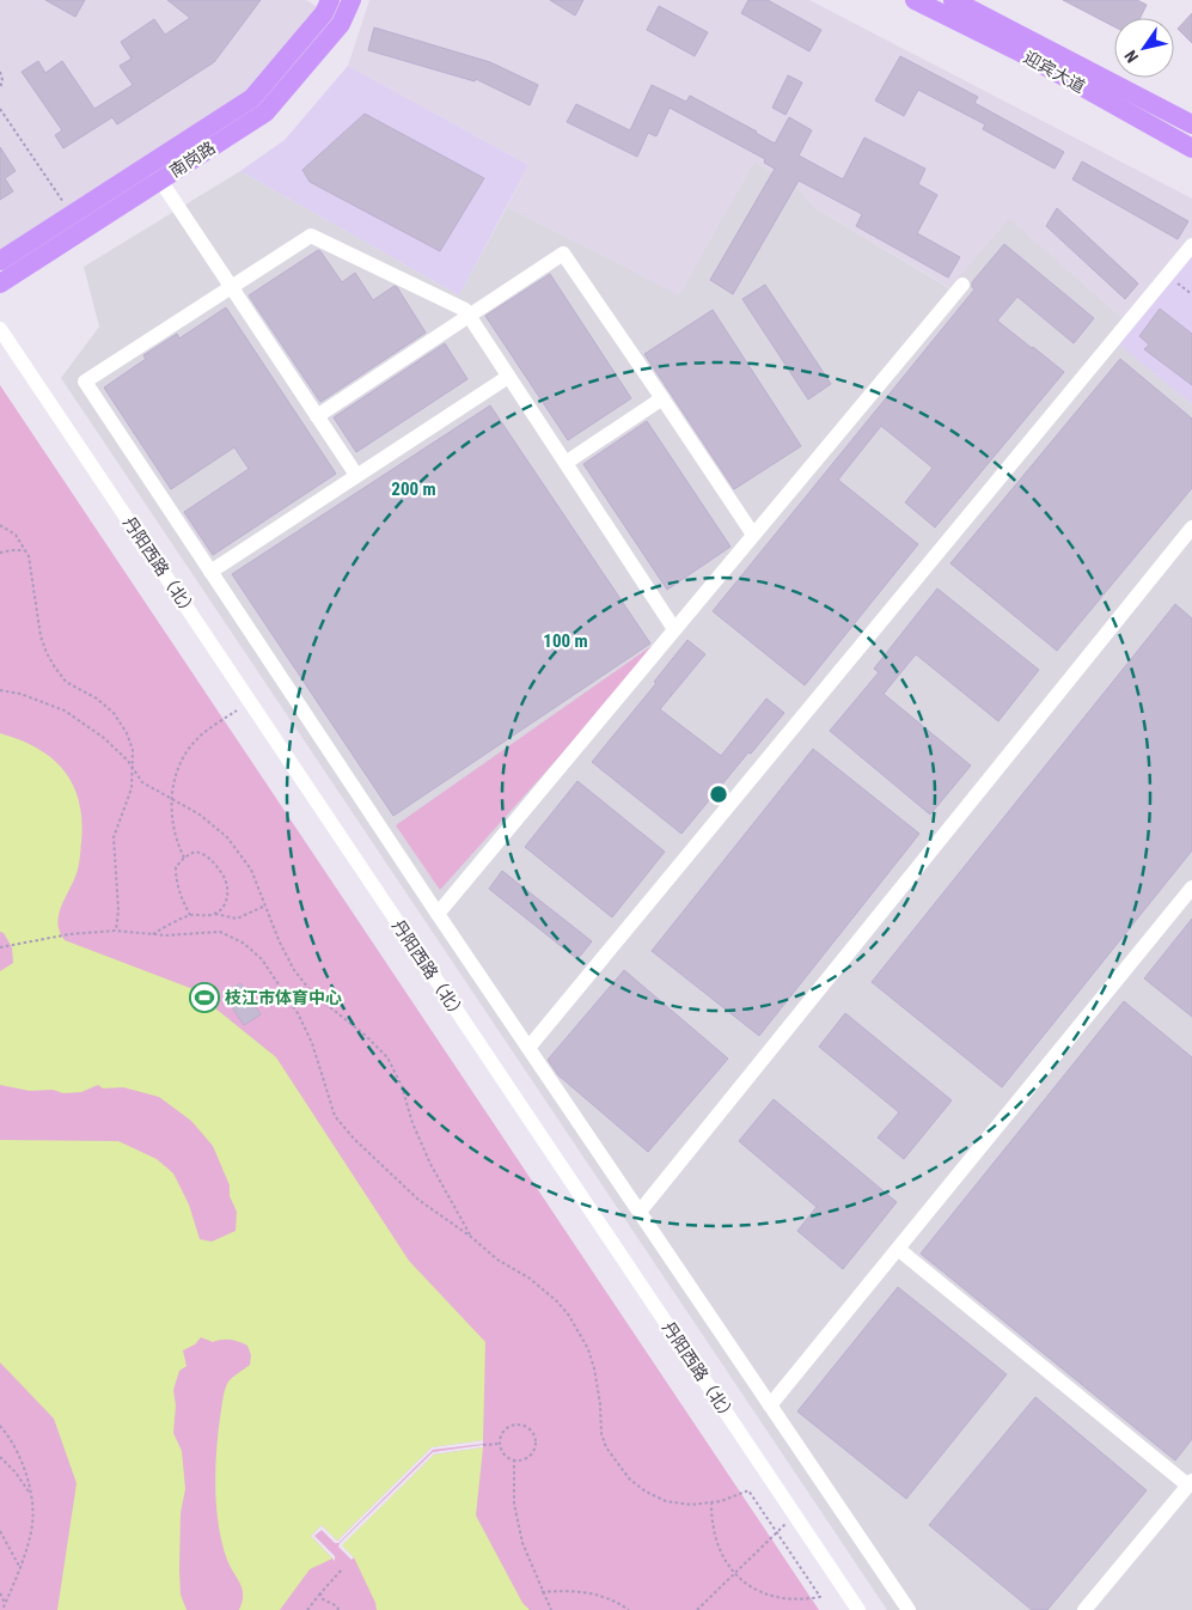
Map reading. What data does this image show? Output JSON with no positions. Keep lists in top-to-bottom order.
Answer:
{
  "streets": {
    "main road": ["迎宾大道", "南岗路"],
    "street": ["丹阳西路（北）"]
  },
  "places": {
    "sports": ["枝江市体育中心"]
  },
  "north": "bottom left",
  "rings": ["200 m", "100 m"]
}
